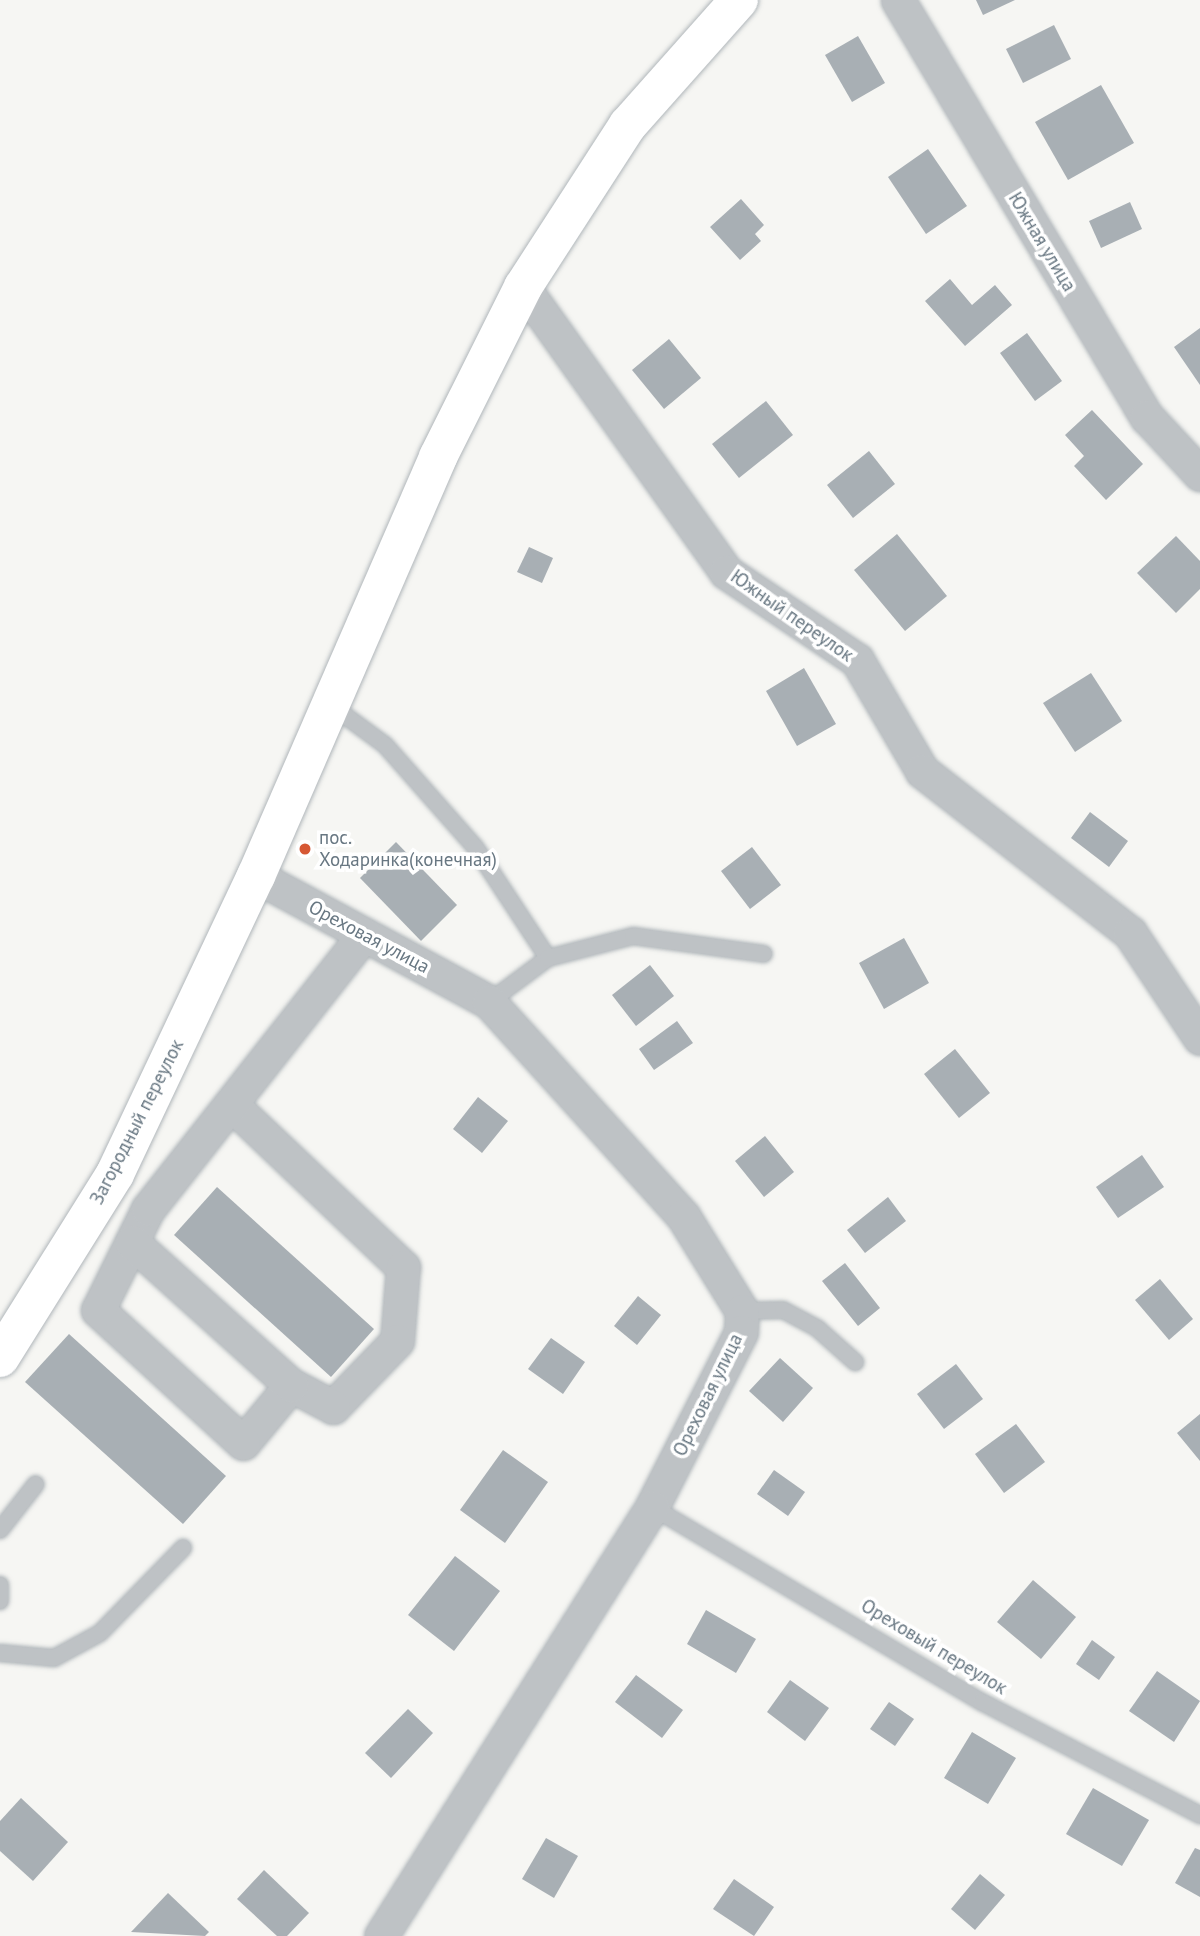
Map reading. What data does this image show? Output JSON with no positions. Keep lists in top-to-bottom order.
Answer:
{
  "streets": {
    "street": [
      "Южная улица",
      "Южный переулок",
      "Ореховая улица",
      "Загородный переулок"
    ],
    "lane": ["Ореховый переулок"]
  },
  "crossings": [
    ["Южный переулок", "Загородный переулок"],
    ["Ореховая улица", "Загородный переулок"],
    ["Ореховая улица", "Ореховый переулок"]
  ],
  "places": ["пос. Ходаринка(конечная)"]
}
